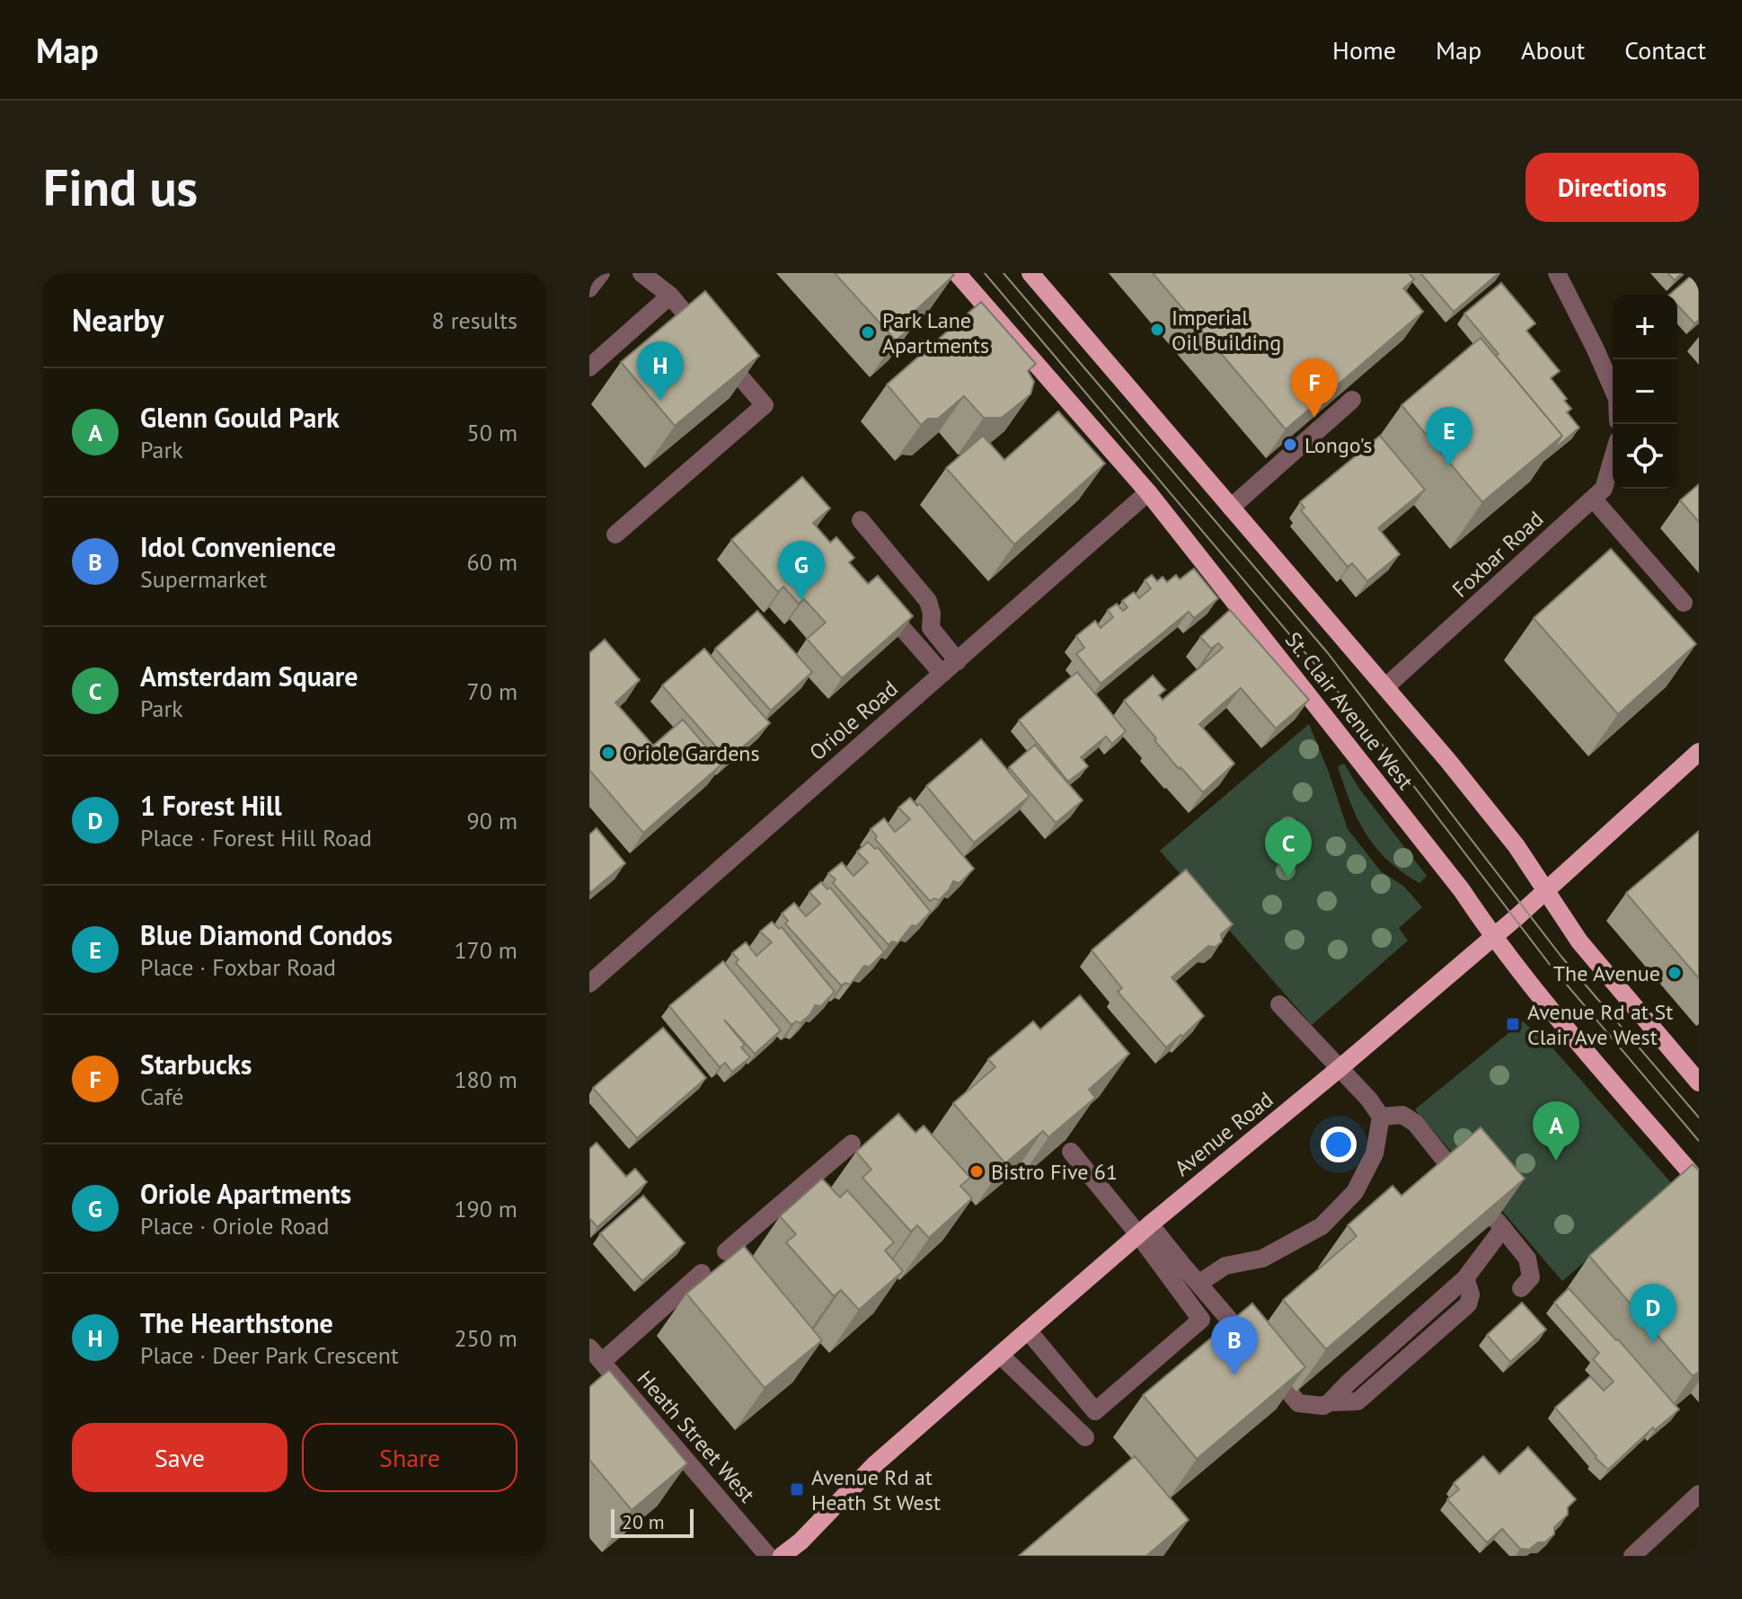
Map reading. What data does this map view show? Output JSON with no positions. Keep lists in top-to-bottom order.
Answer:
{
  "streets": {
    "main road": ["St. Clair Avenue West", "Avenue Road"],
    "street": ["Foxbar Road", "Oriole Road", "Heath Street West"]
  },
  "crossings": [
    ["Foxbar Road", "St. Clair Avenue West"],
    ["St. Clair Avenue West", "Oriole Road"],
    ["St. Clair Avenue West", "Avenue Road"]
  ],
  "places": {
    "other": [
      "Imperial Oil Building",
      "Park Lane Apartments",
      "Longo's",
      "Oriole Gardens",
      "The Avenue",
      "Bistro Five 61"
    ],
    "transit": ["Avenue Rd at St Clair Ave West", "Avenue Rd at Heath St West"]
  },
  "scale_bar": "20 m",
  "page": {
    "header": "Map",
    "nav": [
      "Home",
      "Map",
      "About",
      "Contact"
    ],
    "buttons": [
      "Directions",
      ["Save", "Share"]
    ],
    "title": "Find us",
    "heading": ["Nearby", "8 results"],
    "map_buttons": ["+", "−"],
    "pins": [
      "H",
      "F",
      "E",
      "G",
      "C",
      "A",
      "D",
      "B"
    ],
    "list": [
      {
        "mark": "A",
        "name": "Glenn Gould Park",
        "note": "Park",
        "value": "50 m"
      },
      {
        "mark": "B",
        "name": "Idol Convenience",
        "note": "Supermarket",
        "value": "60 m"
      },
      {
        "mark": "C",
        "name": "Amsterdam Square",
        "note": "Park",
        "value": "70 m"
      },
      {
        "mark": "D",
        "name": "1 Forest Hill",
        "note": "Place · Forest Hill Road",
        "value": "90 m"
      },
      {
        "mark": "E",
        "name": "Blue Diamond Condos",
        "note": "Place · Foxbar Road",
        "value": "170 m"
      },
      {
        "mark": "F",
        "name": "Starbucks",
        "note": "Café",
        "value": "180 m"
      },
      {
        "mark": "G",
        "name": "Oriole Apartments",
        "note": "Place · Oriole Road",
        "value": "190 m"
      },
      {
        "mark": "H",
        "name": "The Hearthstone",
        "note": "Place · Deer Park Crescent",
        "value": "250 m"
      }
    ],
    "scale": "20 m"
  }
}
